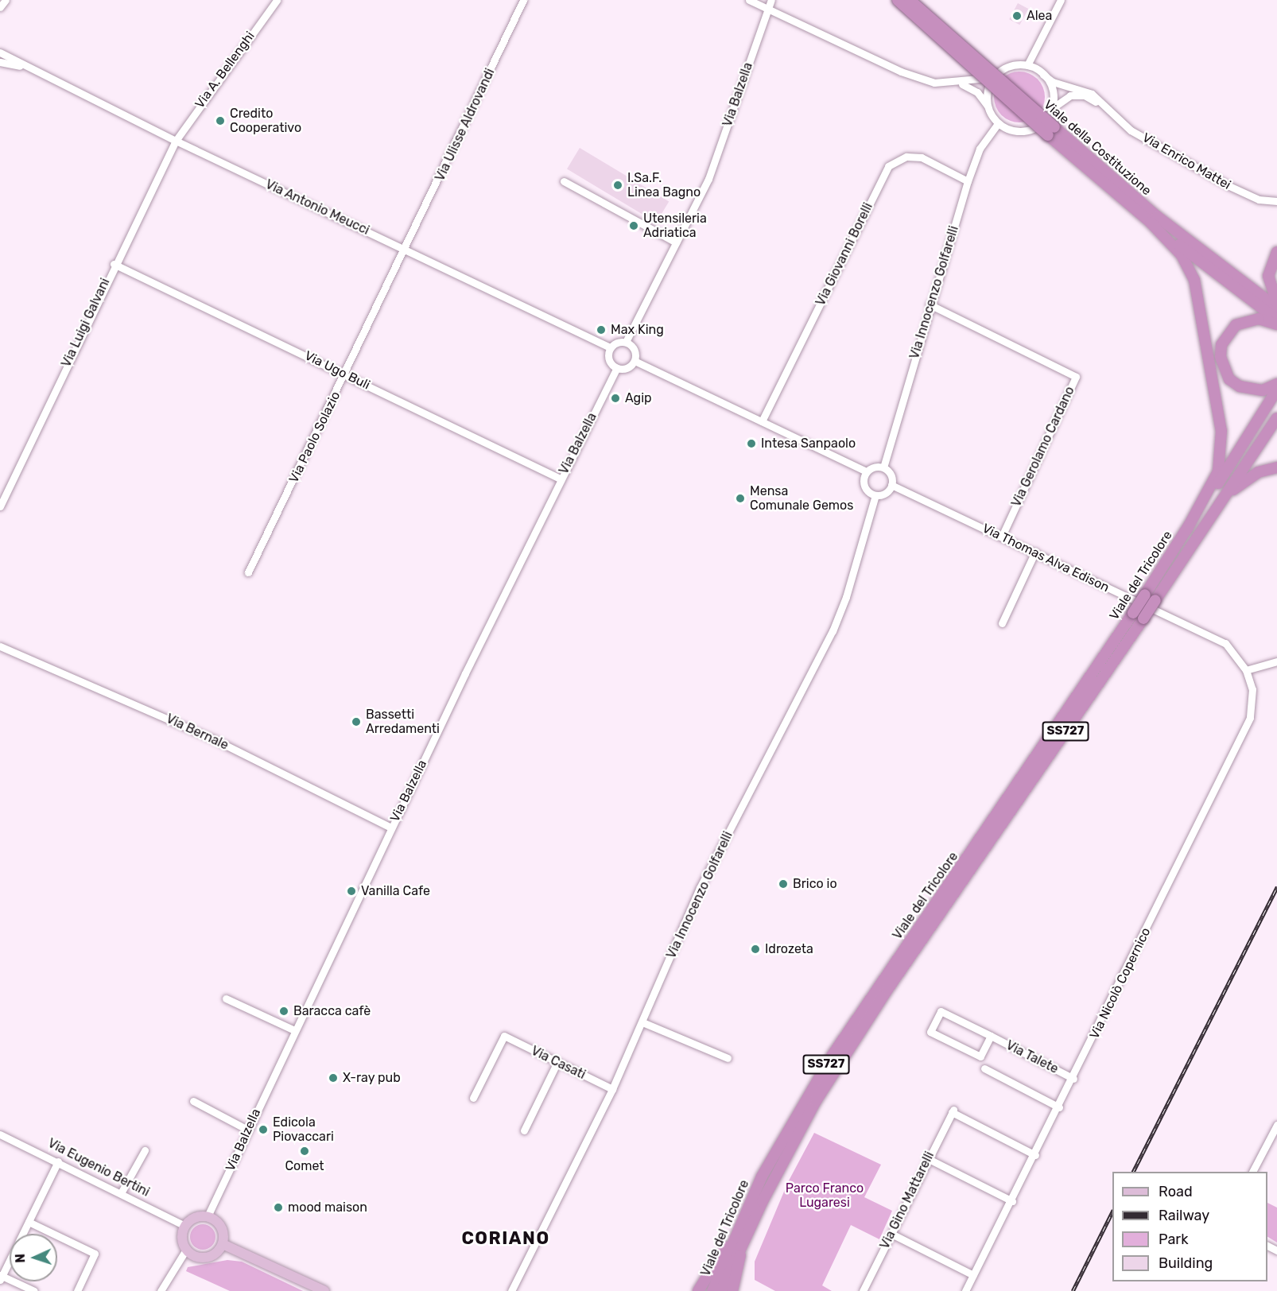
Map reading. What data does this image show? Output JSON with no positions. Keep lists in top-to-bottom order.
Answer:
{
  "streets": {
    "highway": ["Viale della Costituzione", "Viale del Tricolore", "SS727"],
    "street": [
      "Via A. Bellenghi",
      "Via Balzella",
      "Via Ulisse Aldrovandi",
      "Via Enrico Mattei",
      "Via Antonio Meucci",
      "Via Giovanni Borelli",
      "Via Innocenzo Golfarelli",
      "Via Luigi Galvani",
      "Via Ugo Buli",
      "Via Paolo Solazio",
      "Via Gerolamo Cardano",
      "Via Thomas Alva Edison",
      "Via Bernale",
      "Via Nicolò Copernico",
      "Via Talete",
      "Via Casati",
      "Via Eugenio Bertini",
      "Via Gino Mattarelli"
    ]
  },
  "crossings": [
    ["Via A. Bellenghi", "Via Antonio Meucci"],
    ["Via A. Bellenghi", "Via Luigi Galvani"],
    ["Via Balzella", "Via Antonio Meucci"],
    ["Via Balzella", "Via Ugo Buli"],
    ["Via Balzella", "Via Bernale"],
    ["Via Balzella", "Via Eugenio Bertini"],
    ["Via Ulisse Aldrovandi", "Via Antonio Meucci"],
    ["Via Ulisse Aldrovandi", "Via Paolo Solazio"],
    ["Via Enrico Mattei", "Via Innocenzo Golfarelli"],
    ["Via Antonio Meucci", "Via Luigi Galvani"],
    ["Via Antonio Meucci", "Via Paolo Solazio"],
    ["Via Giovanni Borelli", "Via Innocenzo Golfarelli"],
    ["Via Innocenzo Golfarelli", "Via Gerolamo Cardano"],
    ["Via Innocenzo Golfarelli", "Via Thomas Alva Edison"],
    ["Via Innocenzo Golfarelli", "Via Casati"],
    ["Via Luigi Galvani", "Via Ugo Buli"],
    ["Via Ugo Buli", "Via Paolo Solazio"],
    ["Via Gerolamo Cardano", "Via Thomas Alva Edison"],
    ["Via Thomas Alva Edison", "Via Nicolò Copernico"],
    ["Via Nicolò Copernico", "Via Talete"],
    ["Via Nicolò Copernico", "Via Gino Mattarelli"]
  ],
  "districts": ["CORIANO"],
  "parks": ["Parco Franco Lugaresi"],
  "places": [
    "Alea",
    "Credito Cooperativo",
    "I.Sa.F. Linea Bagno",
    "Utensileria Adriatica",
    "Max King",
    "Agip",
    "Intesa Sanpaolo",
    "Mensa Comunale Gemos",
    "Bassetti Arredamenti",
    "Brico io",
    "Vanilla Cafe",
    "Idrozeta",
    "Baracca cafè",
    "X-ray pub",
    "Edicola Piovaccari",
    "Comet",
    "mood maison"
  ],
  "legend": [
    "Road",
    "Railway",
    "Park",
    "Building"
  ],
  "north": "left"
}
